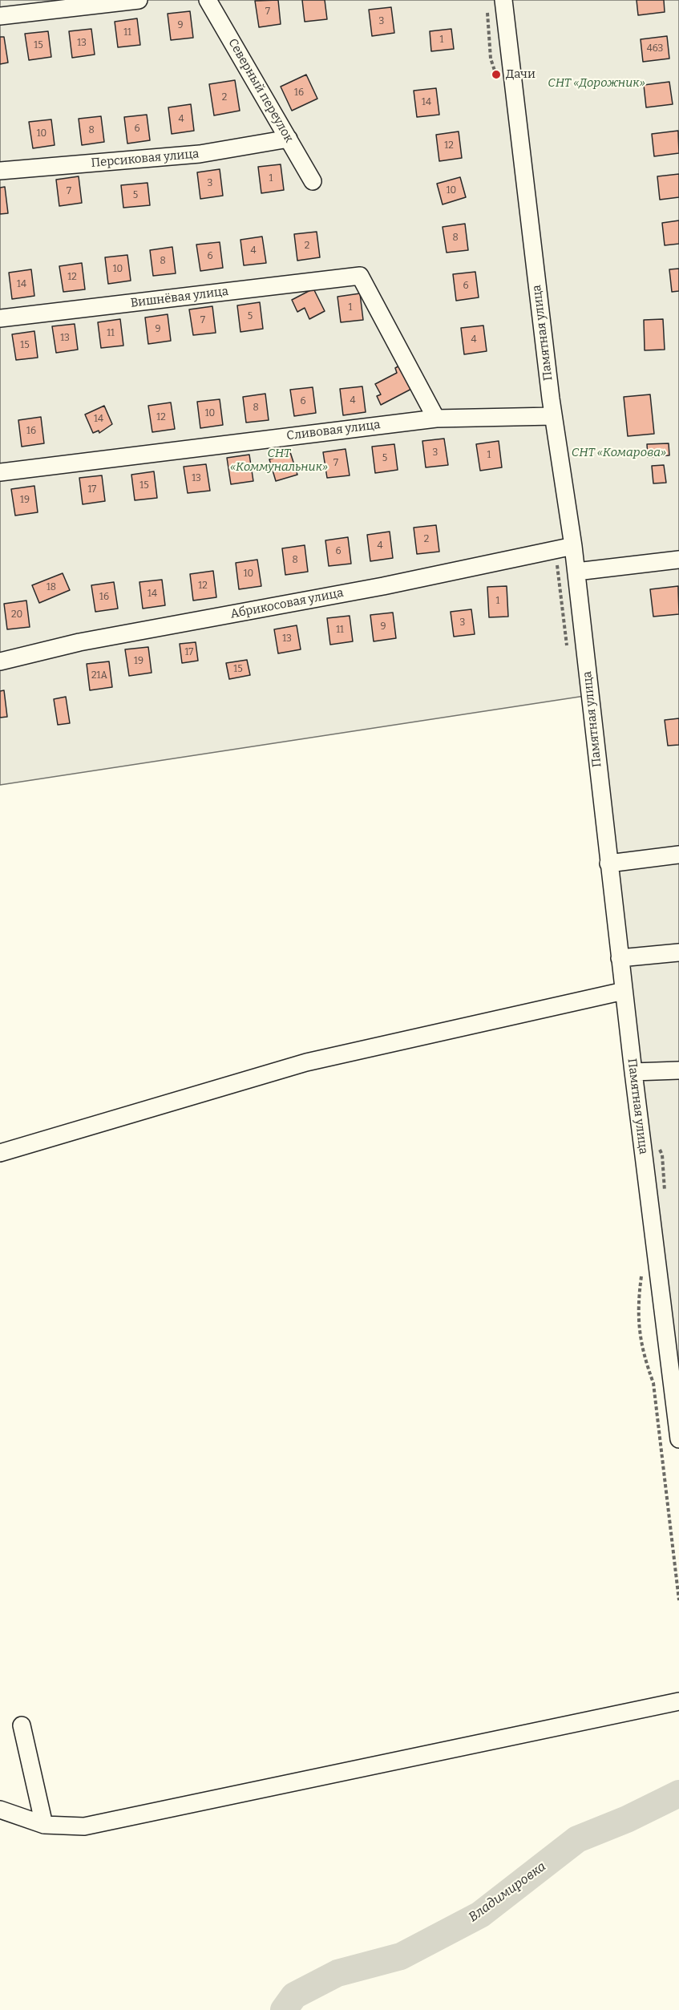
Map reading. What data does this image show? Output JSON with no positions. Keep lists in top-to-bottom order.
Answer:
{
  "streets": {
    "street": [
      "Северный переулок",
      "Персиковая улица",
      "Вишнёвая улица",
      "Памятная улица",
      "Сливовая улица",
      "Абрикосовая улица"
    ]
  },
  "crossings": [
    ["Северный переулок", "Персиковая улица"],
    ["Вишнёвая улица", "Сливовая улица"],
    ["Памятная улица", "Сливовая улица"],
    ["Памятная улица", "Абрикосовая улица"]
  ],
  "water": ["Владимировка"],
  "parks": ["СНТ «Дорожник»", "СНТ «Комарова»", "СНТ «Коммунальник»"],
  "places": ["Дачи"],
  "house_numbers": [
    "7",
    "3",
    "9",
    "11",
    "1",
    "13",
    "15",
    "463",
    "16",
    "2",
    "14",
    "4",
    "6",
    "8",
    "10",
    "12",
    "1",
    "3",
    "10",
    "7",
    "5",
    "8",
    "2",
    "4",
    "6",
    "8",
    "10",
    "12",
    "14",
    "6",
    "1",
    "5",
    "7",
    "9",
    "11",
    "13",
    "4",
    "15",
    "4",
    "6",
    "8",
    "10",
    "12",
    "14",
    "16",
    "3",
    "1",
    "5",
    "7",
    "13",
    "15",
    "17",
    "19",
    "2",
    "4",
    "6",
    "8",
    "10",
    "12",
    "18",
    "14",
    "16",
    "1",
    "20",
    "3",
    "9",
    "11",
    "13",
    "17",
    "19",
    "15",
    "21А"
  ]
}
